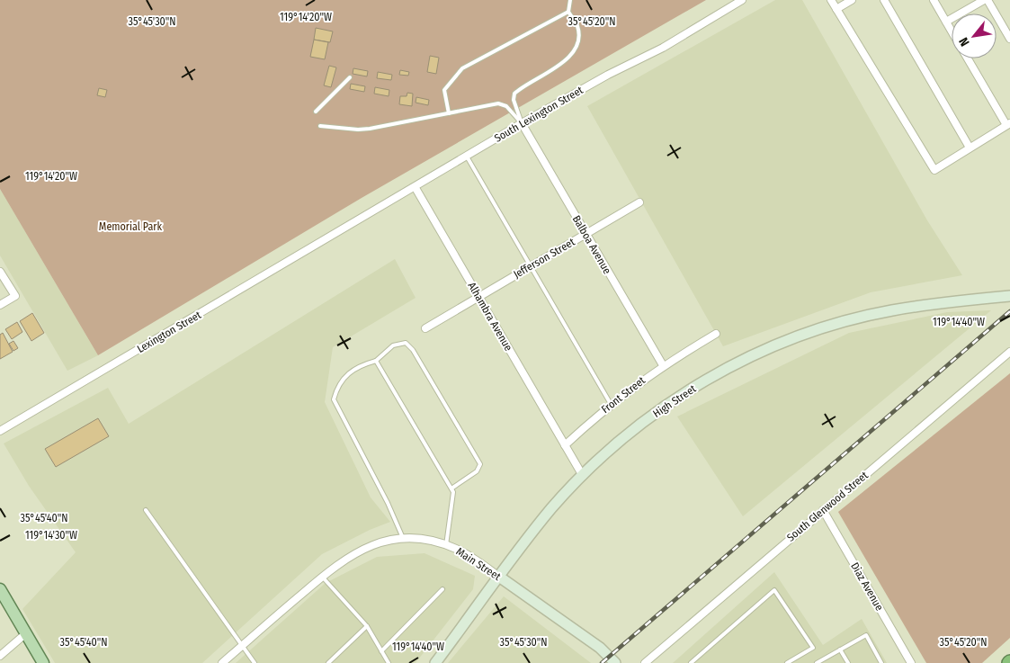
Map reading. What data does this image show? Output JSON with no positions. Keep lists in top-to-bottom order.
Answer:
{
  "streets": {
    "main road": ["High Street", "Main Street"],
    "street": [
      "South Lexington Street",
      "Balboa Avenue",
      "Jefferson Street",
      "Alhambra Avenue",
      "Lexington Street",
      "Front Street",
      "South Glenwood Street",
      "Diaz Avenue"
    ]
  },
  "crossings": [
    ["South Lexington Street", "Balboa Avenue"],
    ["South Lexington Street", "Alhambra Avenue"],
    ["South Lexington Street", "Lexington Street"],
    ["Balboa Avenue", "Jefferson Street"],
    ["Balboa Avenue", "Front Street"],
    ["Jefferson Street", "Alhambra Avenue"],
    ["Alhambra Avenue", "Front Street"],
    ["High Street", "Main Street"],
    ["South Glenwood Street", "Diaz Avenue"]
  ],
  "parks": ["Memorial Park"],
  "north": "bottom left",
  "coordinates": [
    "119°14'20\"W",
    "35°45'30\"N",
    "35°45'20\"N",
    "119°14'40\"W",
    "35°45'40\"N",
    "119°14'30\"W"
  ]
}
